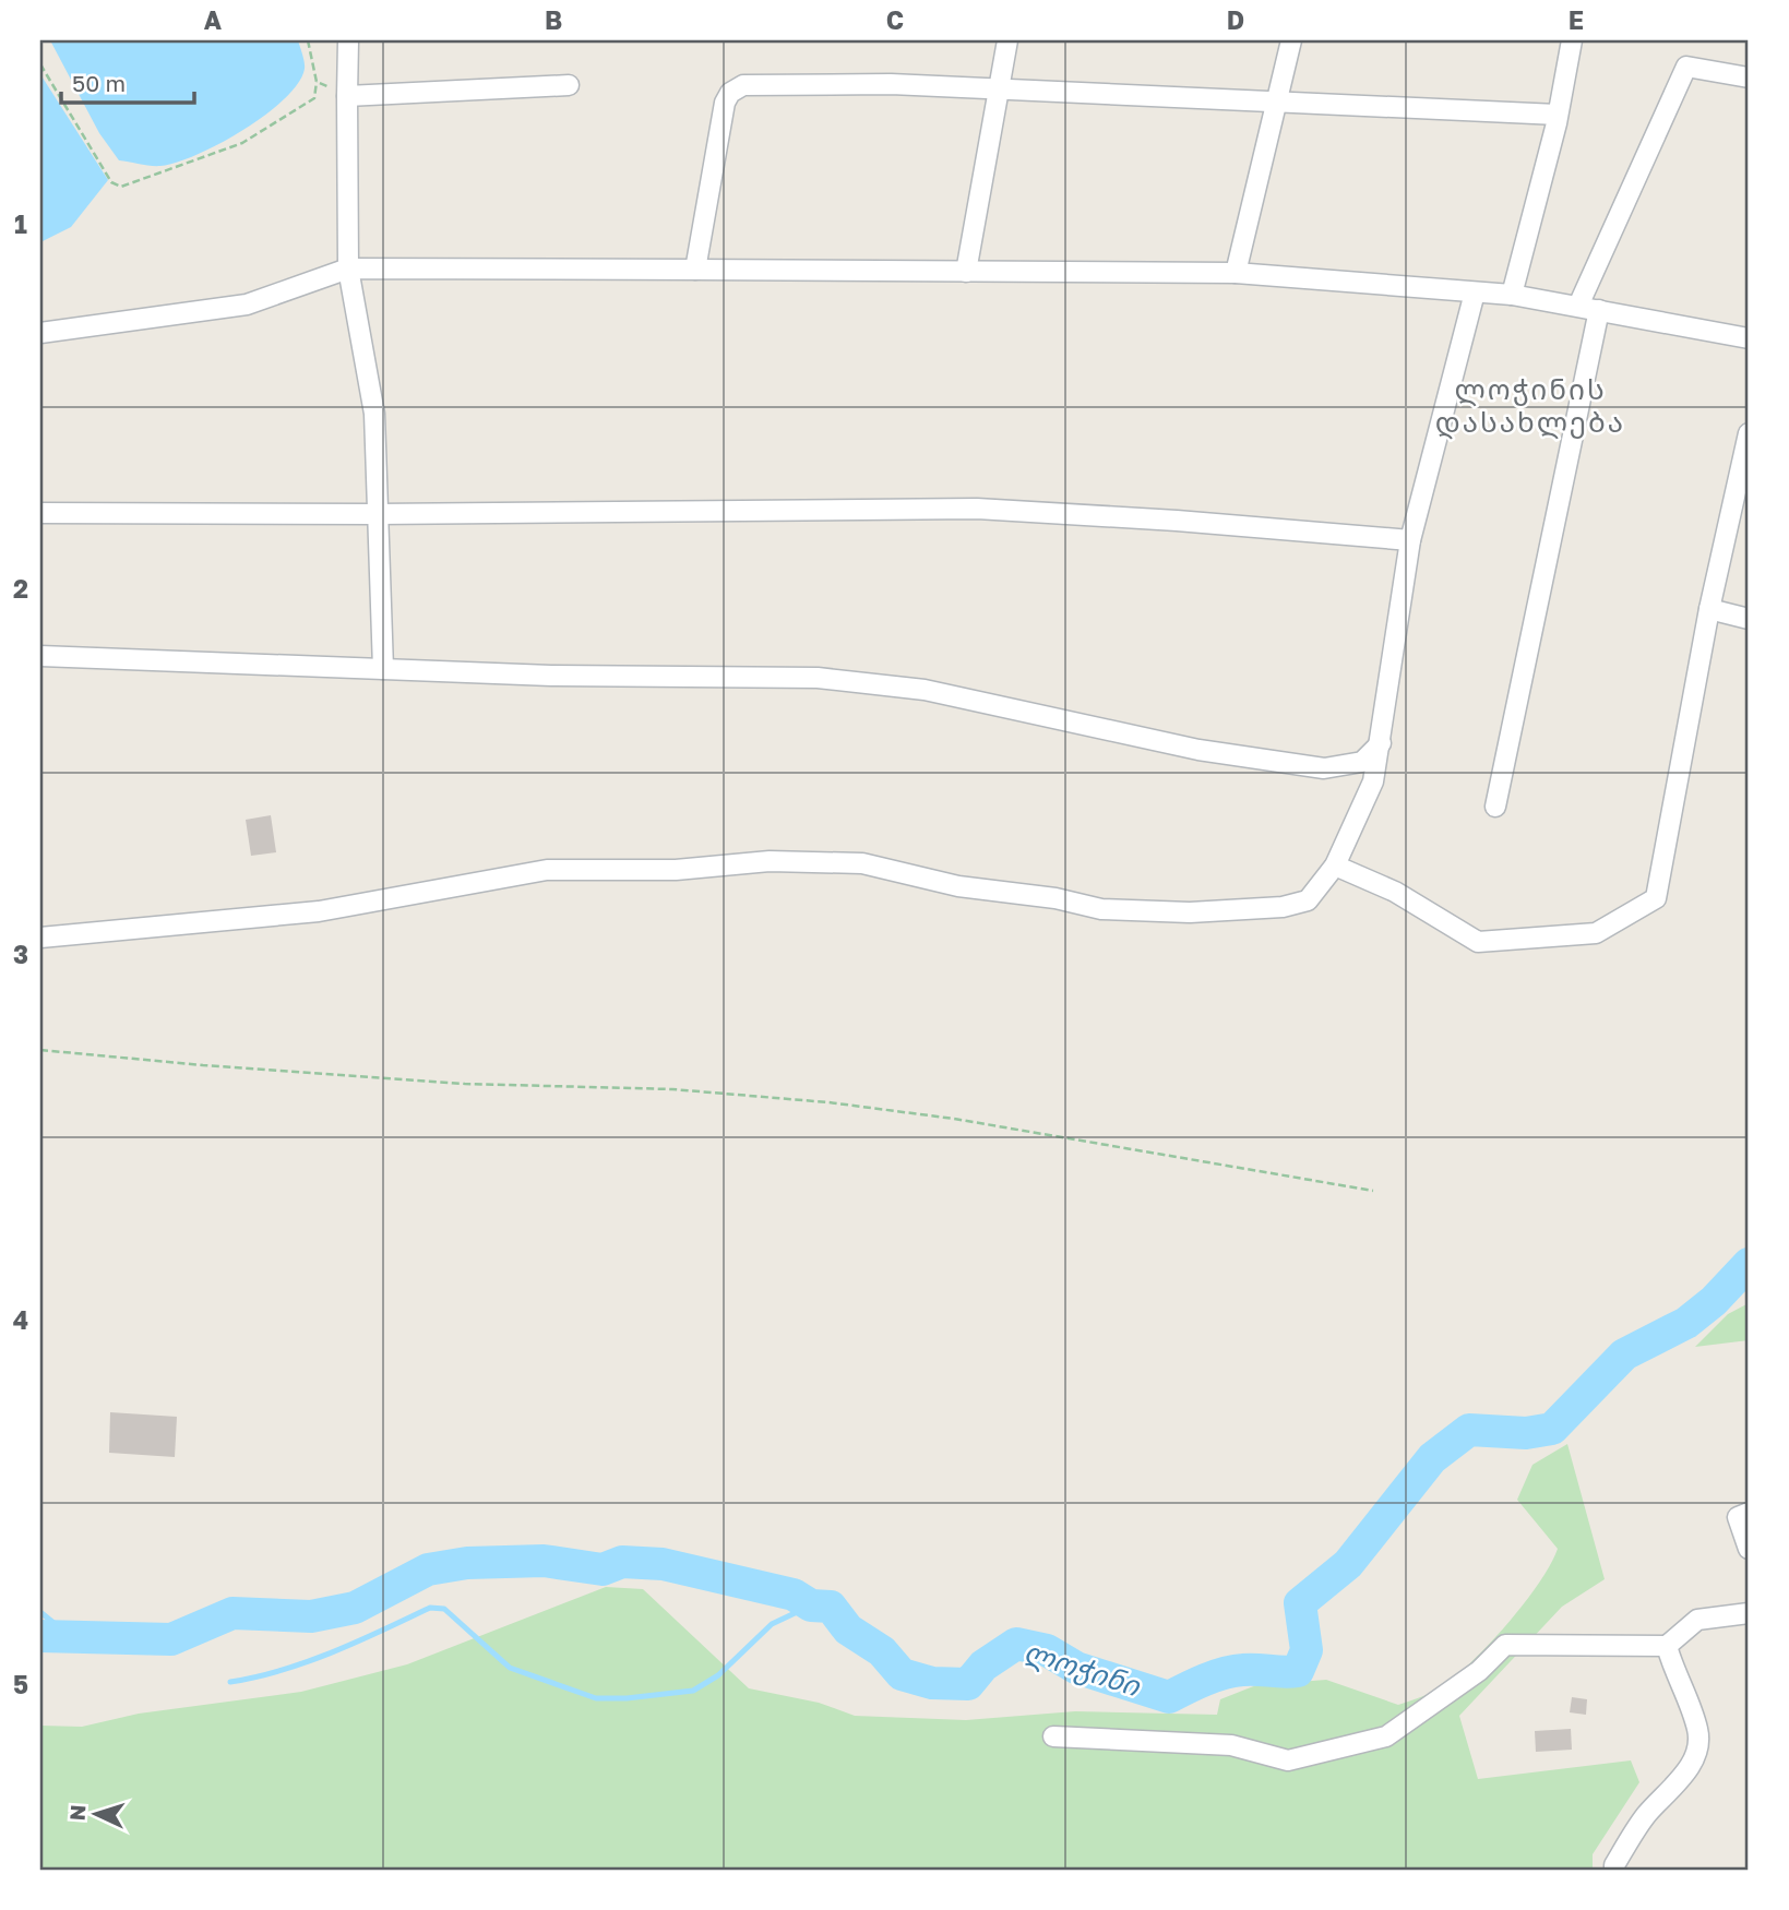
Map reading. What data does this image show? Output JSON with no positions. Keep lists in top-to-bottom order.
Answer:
{
  "districts": ["ლოჭინის დასახლება"],
  "water": ["ლოჭინი"],
  "scale_bar": "50 m",
  "north": "left",
  "grid": {
    "columns": [
      "A",
      "B",
      "C",
      "D",
      "E"
    ],
    "rows": [
      "1",
      "2",
      "3",
      "4",
      "5"
    ]
  }
}
